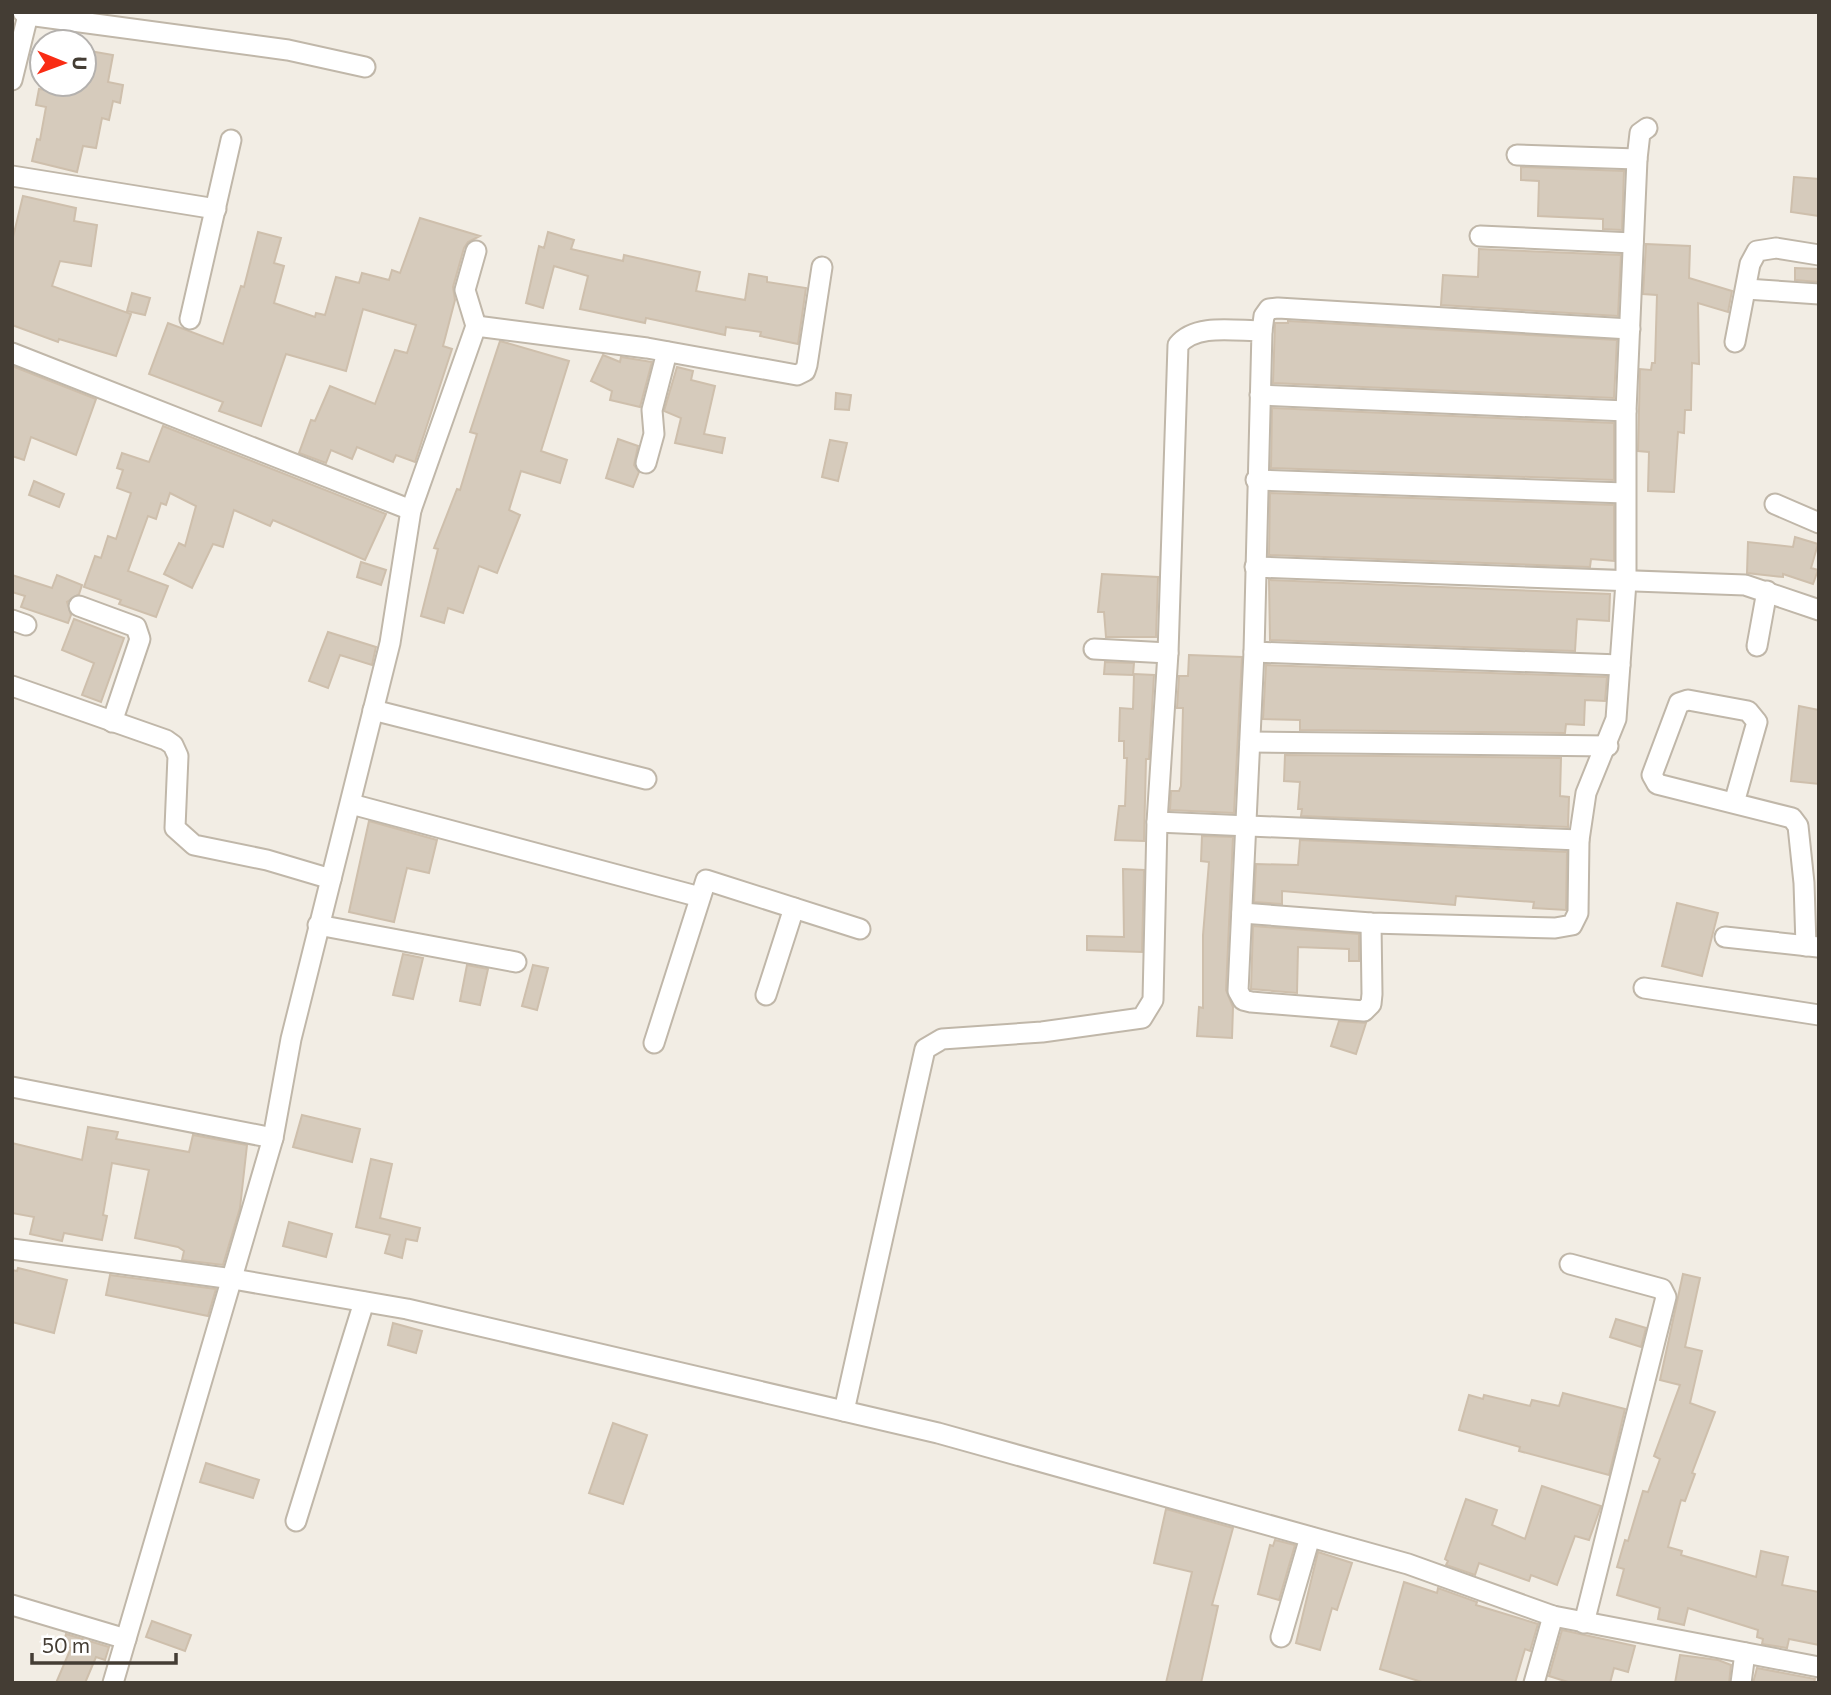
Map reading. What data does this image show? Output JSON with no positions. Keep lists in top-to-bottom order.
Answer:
{
  "scale_bar": "50 m",
  "north": "right"
}
